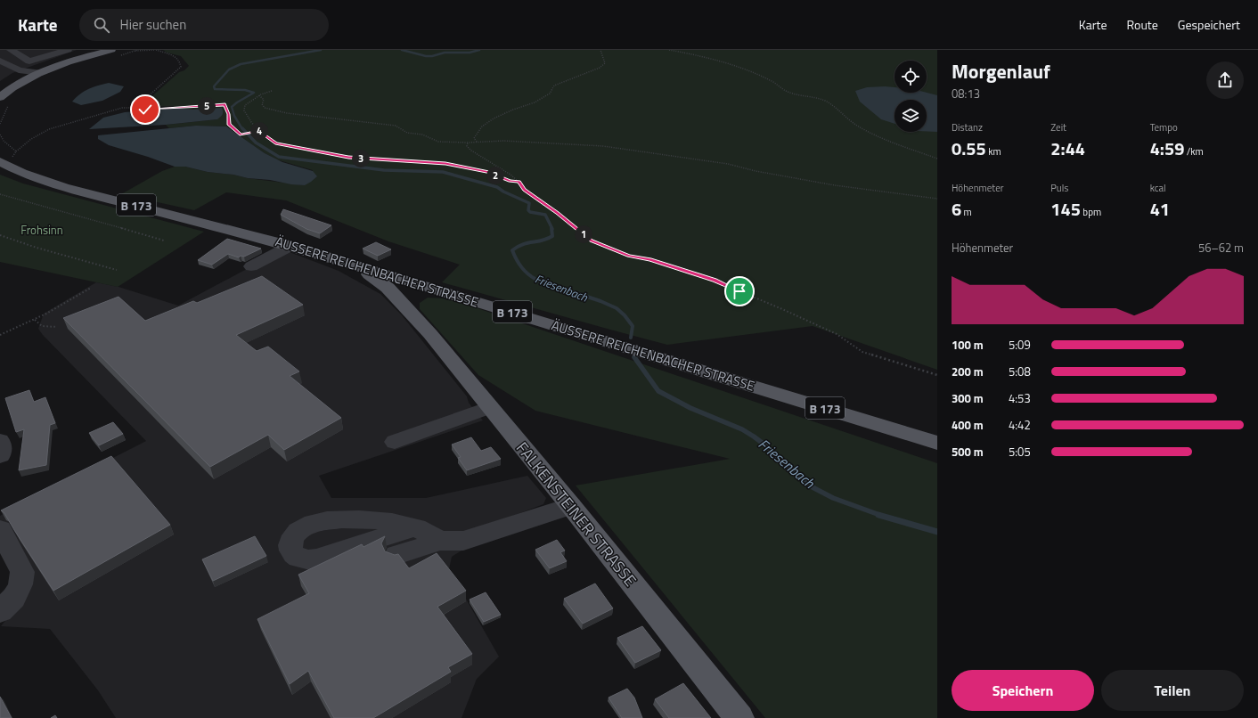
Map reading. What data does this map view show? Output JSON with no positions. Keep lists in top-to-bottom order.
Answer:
{
  "streets": {
    "main road": ["B 173", "ÄUSSERE REICHENBACHER STRASSE", "FALKENSTEINER STRASSE"]
  },
  "crossings": [
    ["ÄUSSERE REICHENBACHER STRASSE", "FALKENSTEINER STRASSE"]
  ],
  "water": ["Friesenbach"],
  "parks": ["Frohsinn"],
  "page": {
    "header": "Karte",
    "search": "Hier suchen",
    "nav": ["Karte", "Route", "Gespeichert"],
    "heading": ["Morgenlauf", "08:13"],
    "pins": [
      "5",
      "4",
      "3",
      "2",
      "1"
    ],
    "stats": [
      ["Distanz", "0.55 km"],
      ["Zeit", "2:44"],
      ["Tempo", "4:59 /km"],
      ["Höhenmeter", "6 m"],
      ["Puls", "145 bpm"],
      ["kcal", "41"]
    ],
    "chart": ["Höhenmeter", "56–62 m"],
    "list": [
      {
        "name": "100 m",
        "note": "5:09"
      },
      {
        "name": "200 m",
        "note": "5:08"
      },
      {
        "name": "300 m",
        "note": "4:53"
      },
      {
        "name": "400 m",
        "note": "4:42"
      },
      {
        "name": "500 m",
        "note": "5:05"
      }
    ],
    "buttons": ["Speichern", "Teilen"]
  }
}
